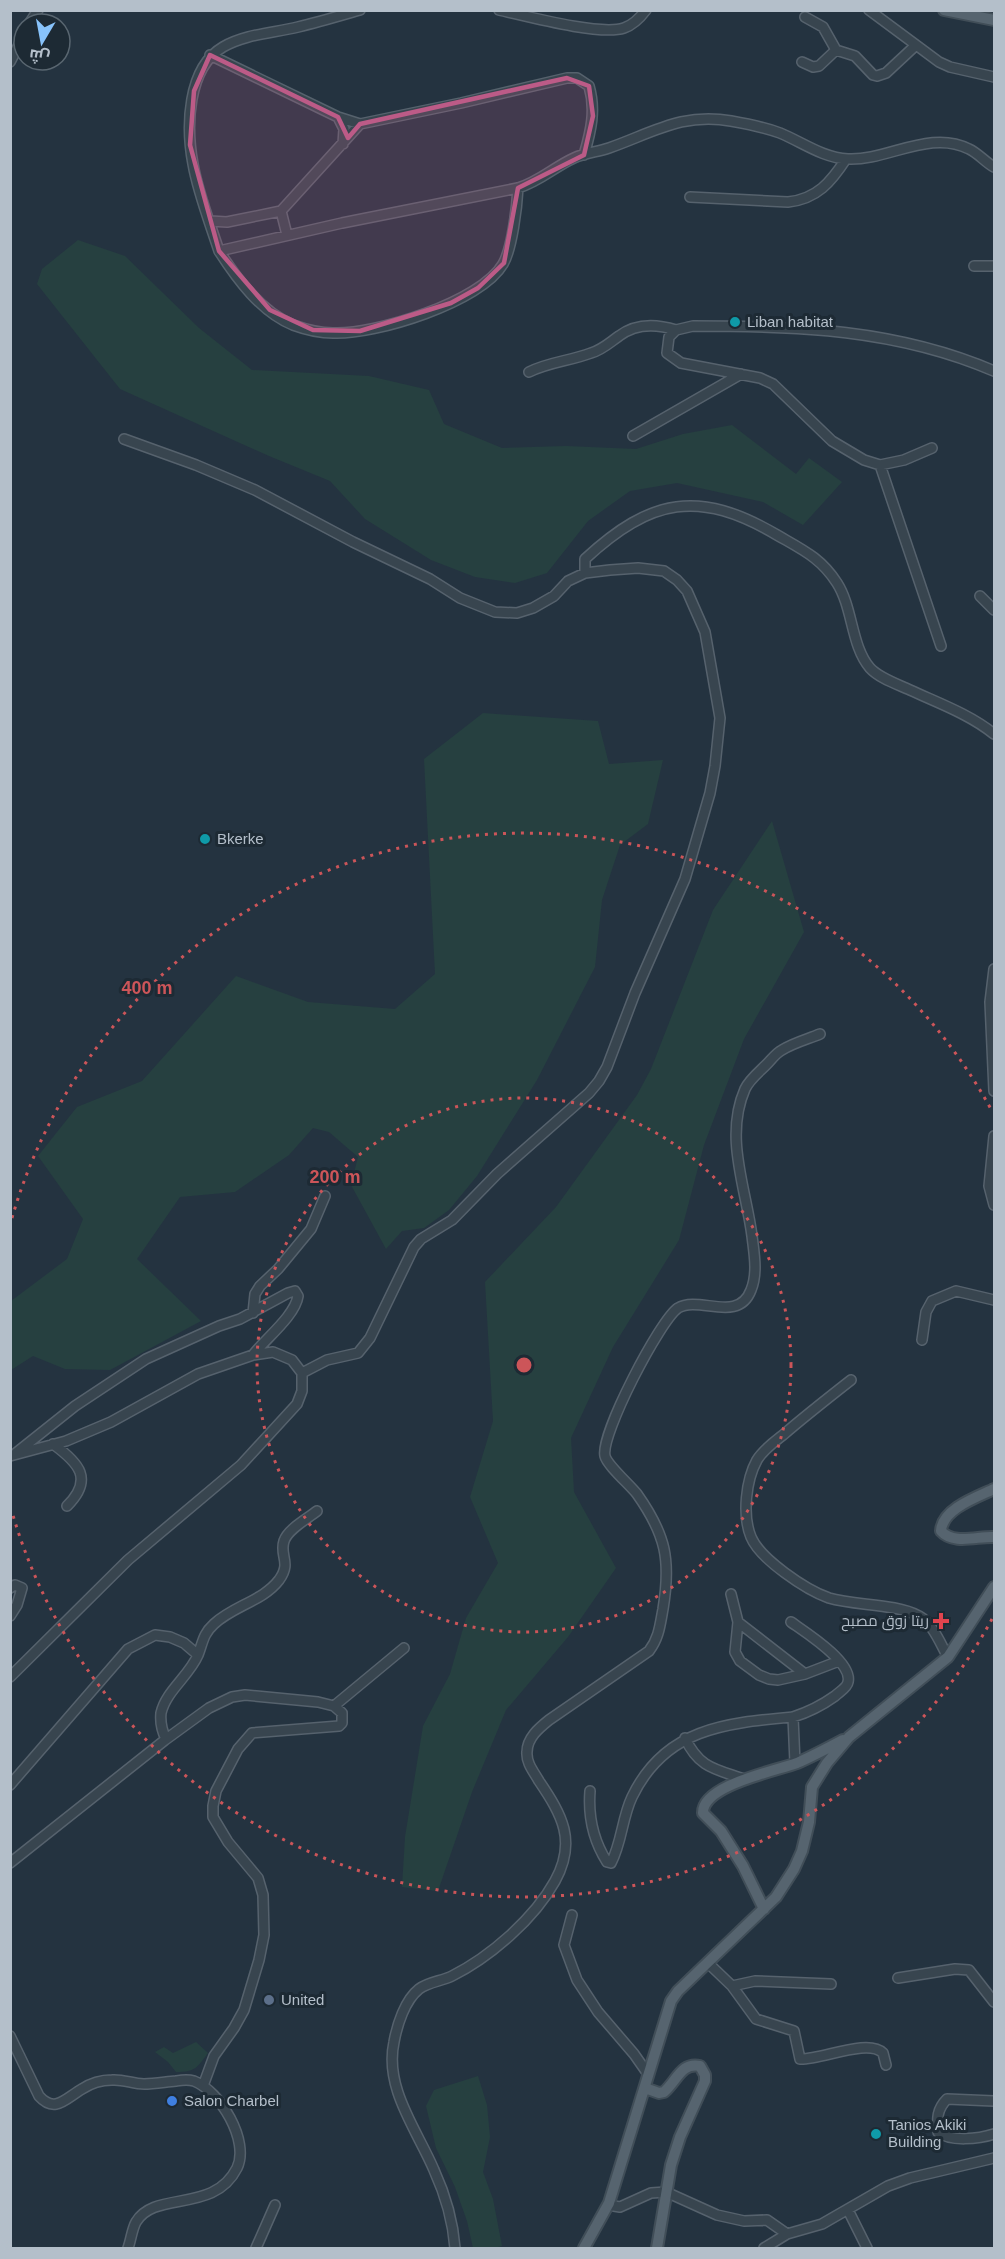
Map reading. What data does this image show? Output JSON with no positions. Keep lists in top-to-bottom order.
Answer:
{
  "places": {
    "other": [
      "Liban habitat",
      "Bkerke",
      "United",
      "Salon Charbel",
      "Tanios Akiki Building"
    ],
    "health": ["ريتا زوق مصبح"]
  },
  "north": "bottom",
  "rings": ["400 m", "200 m"]
}
